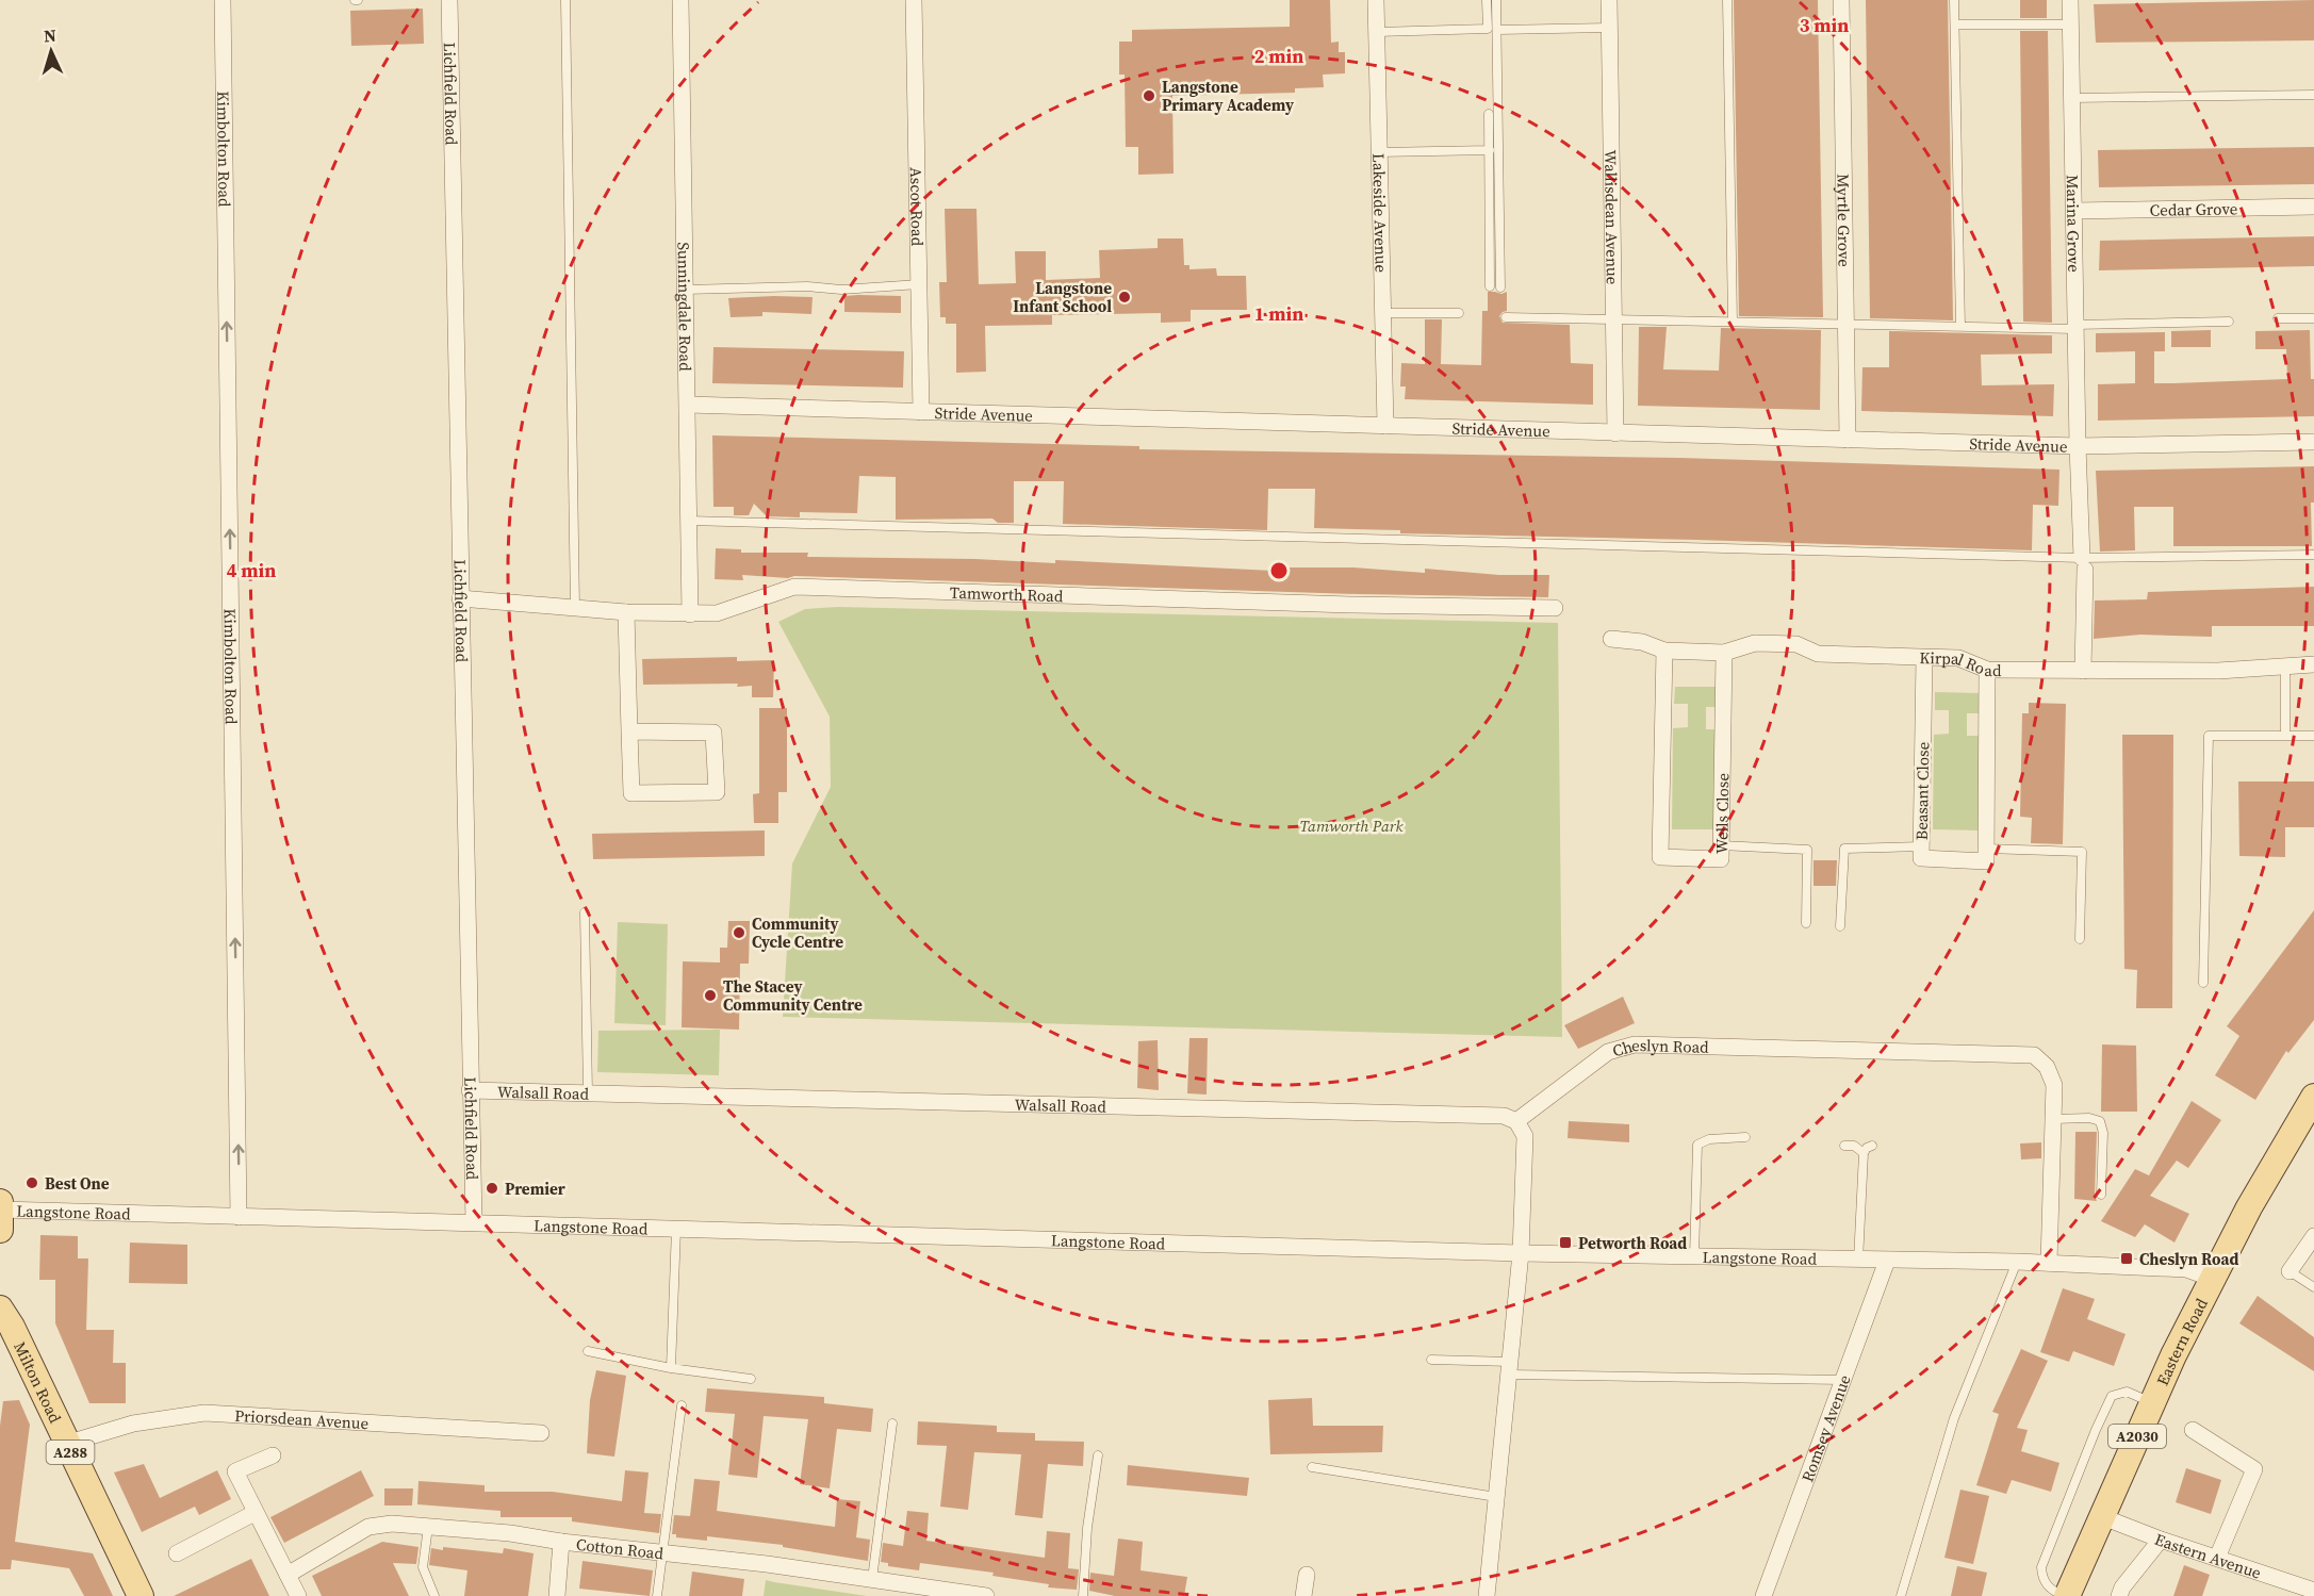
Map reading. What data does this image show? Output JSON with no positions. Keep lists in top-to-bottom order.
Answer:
{
  "streets": {
    "main road": [
      "Eastern Road",
      "Milton Road",
      "A2030",
      "A288"
    ],
    "street": [
      "Lichfield Road",
      "Kimbolton Road",
      "Ascot Road",
      "Cedar Grove",
      "Lakeside Avenue",
      "Wallisdean Avenue",
      "Myrtle Grove",
      "Marina Grove",
      "Sunningdale Road",
      "Stride Avenue",
      "Tamworth Road",
      "Kirpal Road",
      "Beasant Close",
      "Wells Close",
      "Cheslyn Road",
      "Walsall Road",
      "Langstone Road",
      "Priorsdean Avenue",
      "Romsey Avenue",
      "Cotton Road",
      "Eastern Avenue"
    ]
  },
  "crossings": [
    ["Lichfield Road", "Tamworth Road"],
    ["Lichfield Road", "Walsall Road"],
    ["Lichfield Road", "Langstone Road"],
    ["Kimbolton Road", "Langstone Road"],
    ["Ascot Road", "Stride Avenue"],
    ["Cedar Grove", "Marina Grove"],
    ["Lakeside Avenue", "Stride Avenue"],
    ["Wallisdean Avenue", "Stride Avenue"],
    ["Myrtle Grove", "Stride Avenue"],
    ["Marina Grove", "Stride Avenue"],
    ["Marina Grove", "Kirpal Road"],
    ["Sunningdale Road", "Stride Avenue"],
    ["Sunningdale Road", "Tamworth Road"],
    ["Kirpal Road", "Beasant Close"],
    ["Kirpal Road", "Wells Close"],
    ["Cheslyn Road", "Walsall Road"],
    ["Cheslyn Road", "Langstone Road"],
    ["Langstone Road", "Eastern Road"],
    ["Langstone Road", "Romsey Avenue"],
    ["Eastern Road", "Eastern Avenue"],
    ["Milton Road", "Priorsdean Avenue"]
  ],
  "one_way": ["Kimbolton Road"],
  "parks": ["Tamworth Park"],
  "places": {
    "other": [
      "Langstone Primary Academy",
      "Langstone Infant School",
      "Community Cycle Centre",
      "The Stacey Community Centre",
      "Best One",
      "Premier"
    ],
    "transit": ["Petworth Road", "Cheslyn Road"]
  },
  "north": "top",
  "rings": [
    "3 min",
    "2 min",
    "1 min",
    "4 min"
  ]
}
